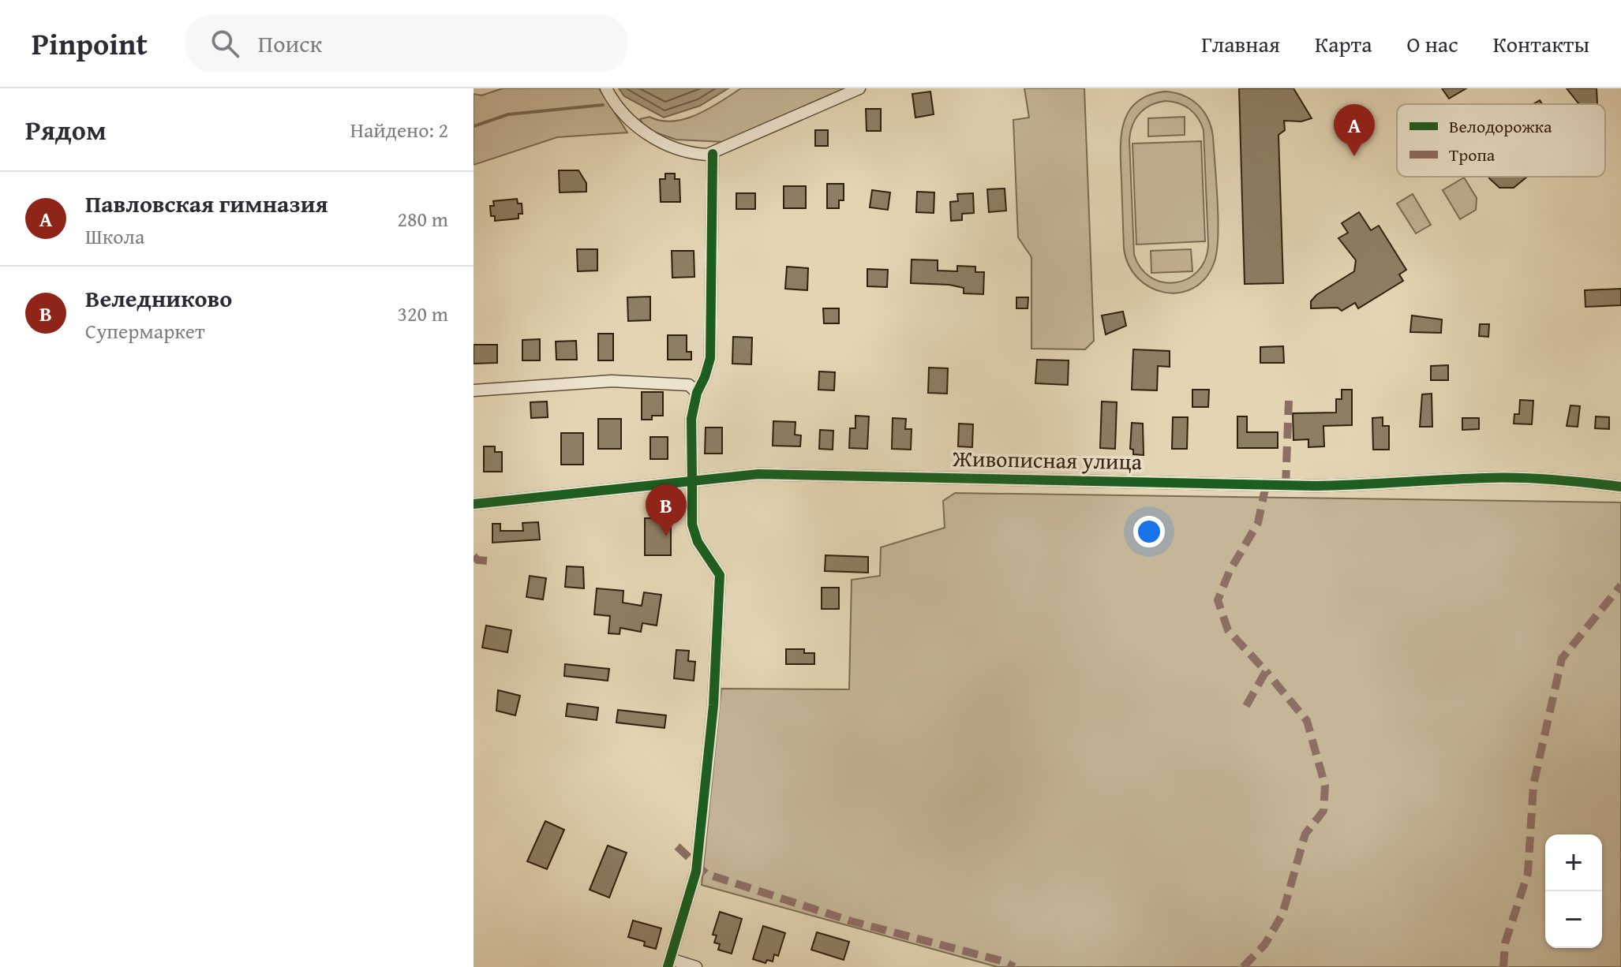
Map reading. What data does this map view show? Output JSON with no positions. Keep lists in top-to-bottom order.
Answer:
{
  "streets": {
    "street": ["Живописная улица"]
  },
  "legend": ["Велодорожка", "Тропа"],
  "page": {
    "header": "Pinpoint",
    "search": "Поиск",
    "nav": [
      "Главная",
      "Карта",
      "О нас",
      "Контакты"
    ],
    "heading": ["Рядом", "Найдено: 2"],
    "pins": ["A", "B"],
    "list": [
      {
        "mark": "A",
        "name": "Павловская гимназия",
        "note": "Школа",
        "value": "280 m"
      },
      {
        "mark": "B",
        "name": "Веледниково",
        "note": "Супермаркет",
        "value": "320 m"
      }
    ],
    "map_buttons": ["+", "−"]
  }
}
